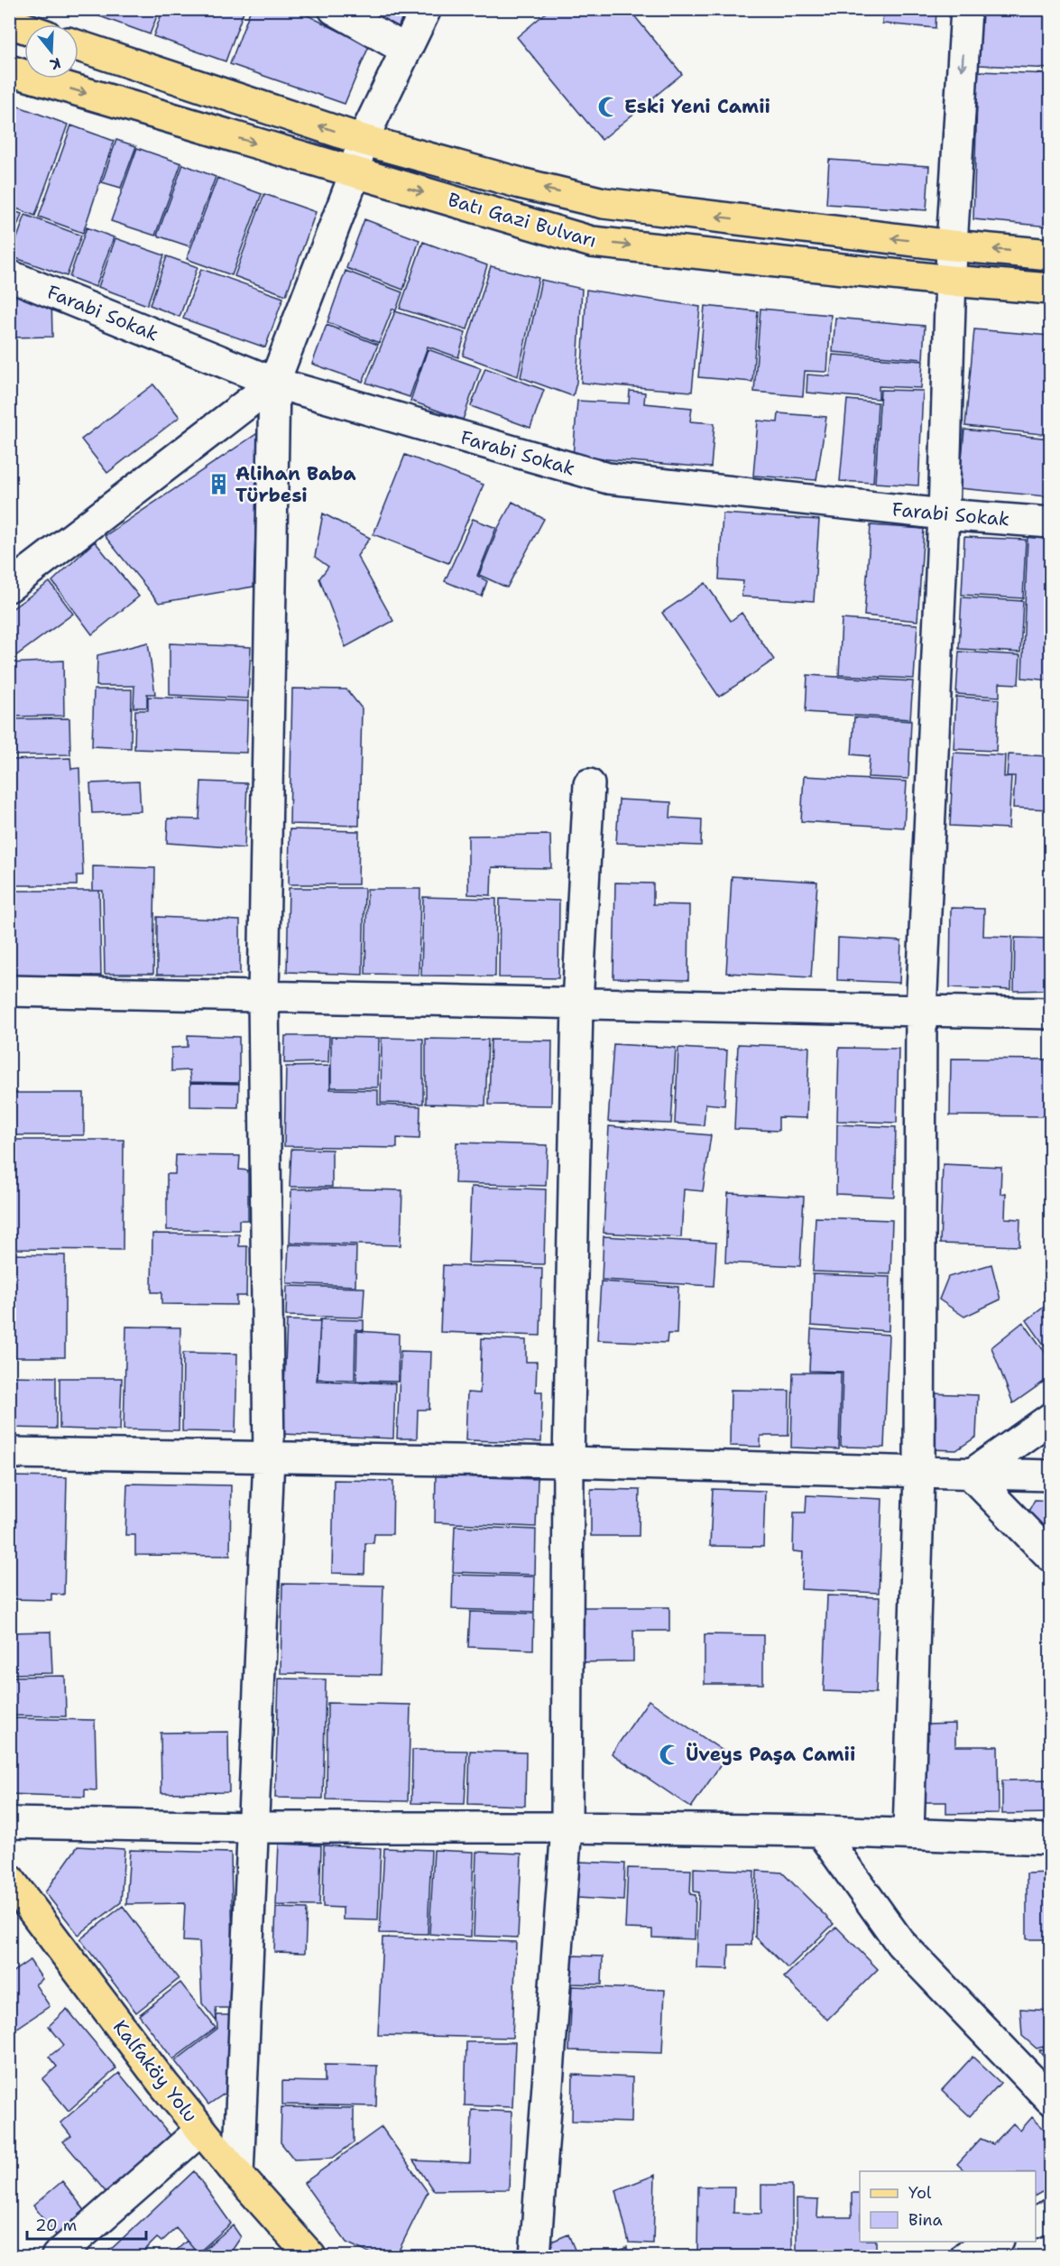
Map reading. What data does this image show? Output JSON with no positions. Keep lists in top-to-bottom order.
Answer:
{
  "streets": {
    "main road": ["Batı Gazi Bulvarı", "Kalfaköy Yolu"],
    "street": ["Farabi Sokak"]
  },
  "places": {
    "mosque": ["Eski Yeni Camii", "Üveys Paşa Camii"],
    "building": ["Alihan Baba Türbesi"]
  },
  "legend": ["Yol", "Bina"],
  "scale_bar": "20 m",
  "north": "bottom"
}
